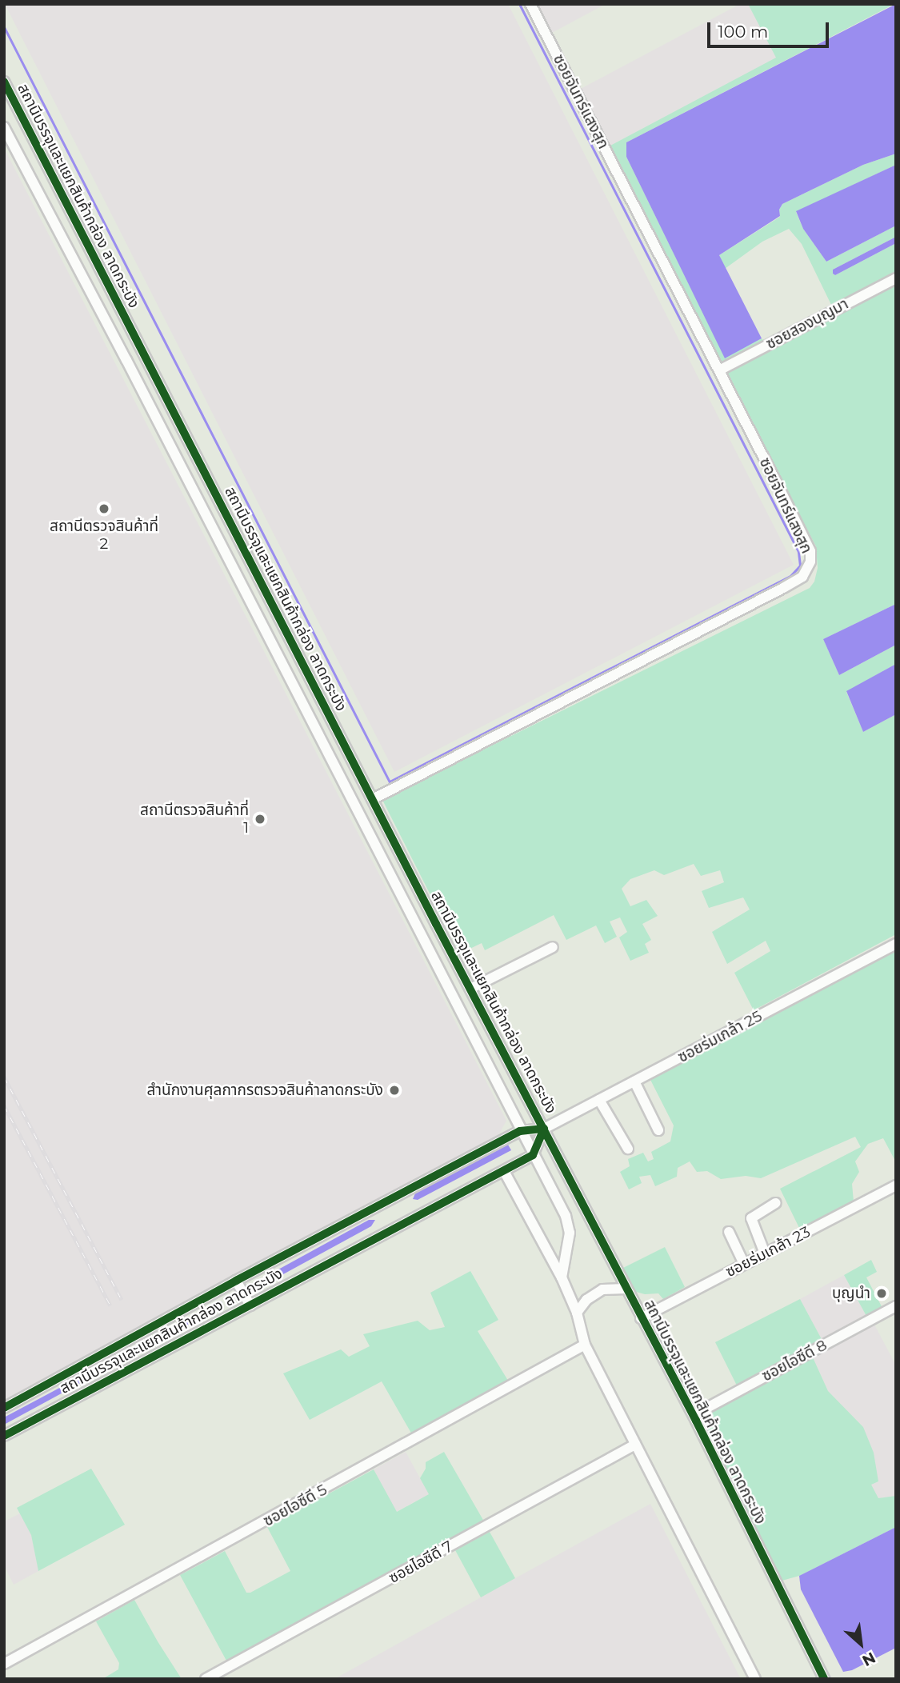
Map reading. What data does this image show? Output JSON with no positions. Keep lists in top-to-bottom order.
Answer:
{
  "streets": {
    "street": [
      "ซอยจันทร์แสงสุก",
      "สถานีบรรจุและแยกสินค้ากล่อง ลาดกระบัง",
      "ซอยสองบุญมา",
      "ซอยร่มเกล้า 25",
      "ซอยร่มเกล้า 23",
      "ซอยไอซีดี 8",
      "ซอยไอซีดี 5",
      "ซอยไอซีดี 7"
    ]
  },
  "crossings": [
    ["ซอยจันทร์แสงสุก", "สถานีบรรจุและแยกสินค้ากล่อง ลาดกระบัง"],
    ["ซอยจันทร์แสงสุก", "ซอยสองบุญมา"],
    ["สถานีบรรจุและแยกสินค้ากล่อง ลาดกระบัง", "ซอยร่มเกล้า 25"],
    ["สถานีบรรจุและแยกสินค้ากล่อง ลาดกระบัง", "ซอยร่มเกล้า 23"],
    ["สถานีบรรจุและแยกสินค้ากล่อง ลาดกระบัง", "ซอยไอซีดี 8"]
  ],
  "places": [
    "สถานีตรวจสินค้าที่ 2",
    "สถานีตรวจสินค้าที่ 1",
    "สำนักงานศุลกากรตรวจสินค้าลาดกระบัง",
    "บุญนำ"
  ],
  "scale_bar": "100 m",
  "north": "bottom right"
}
